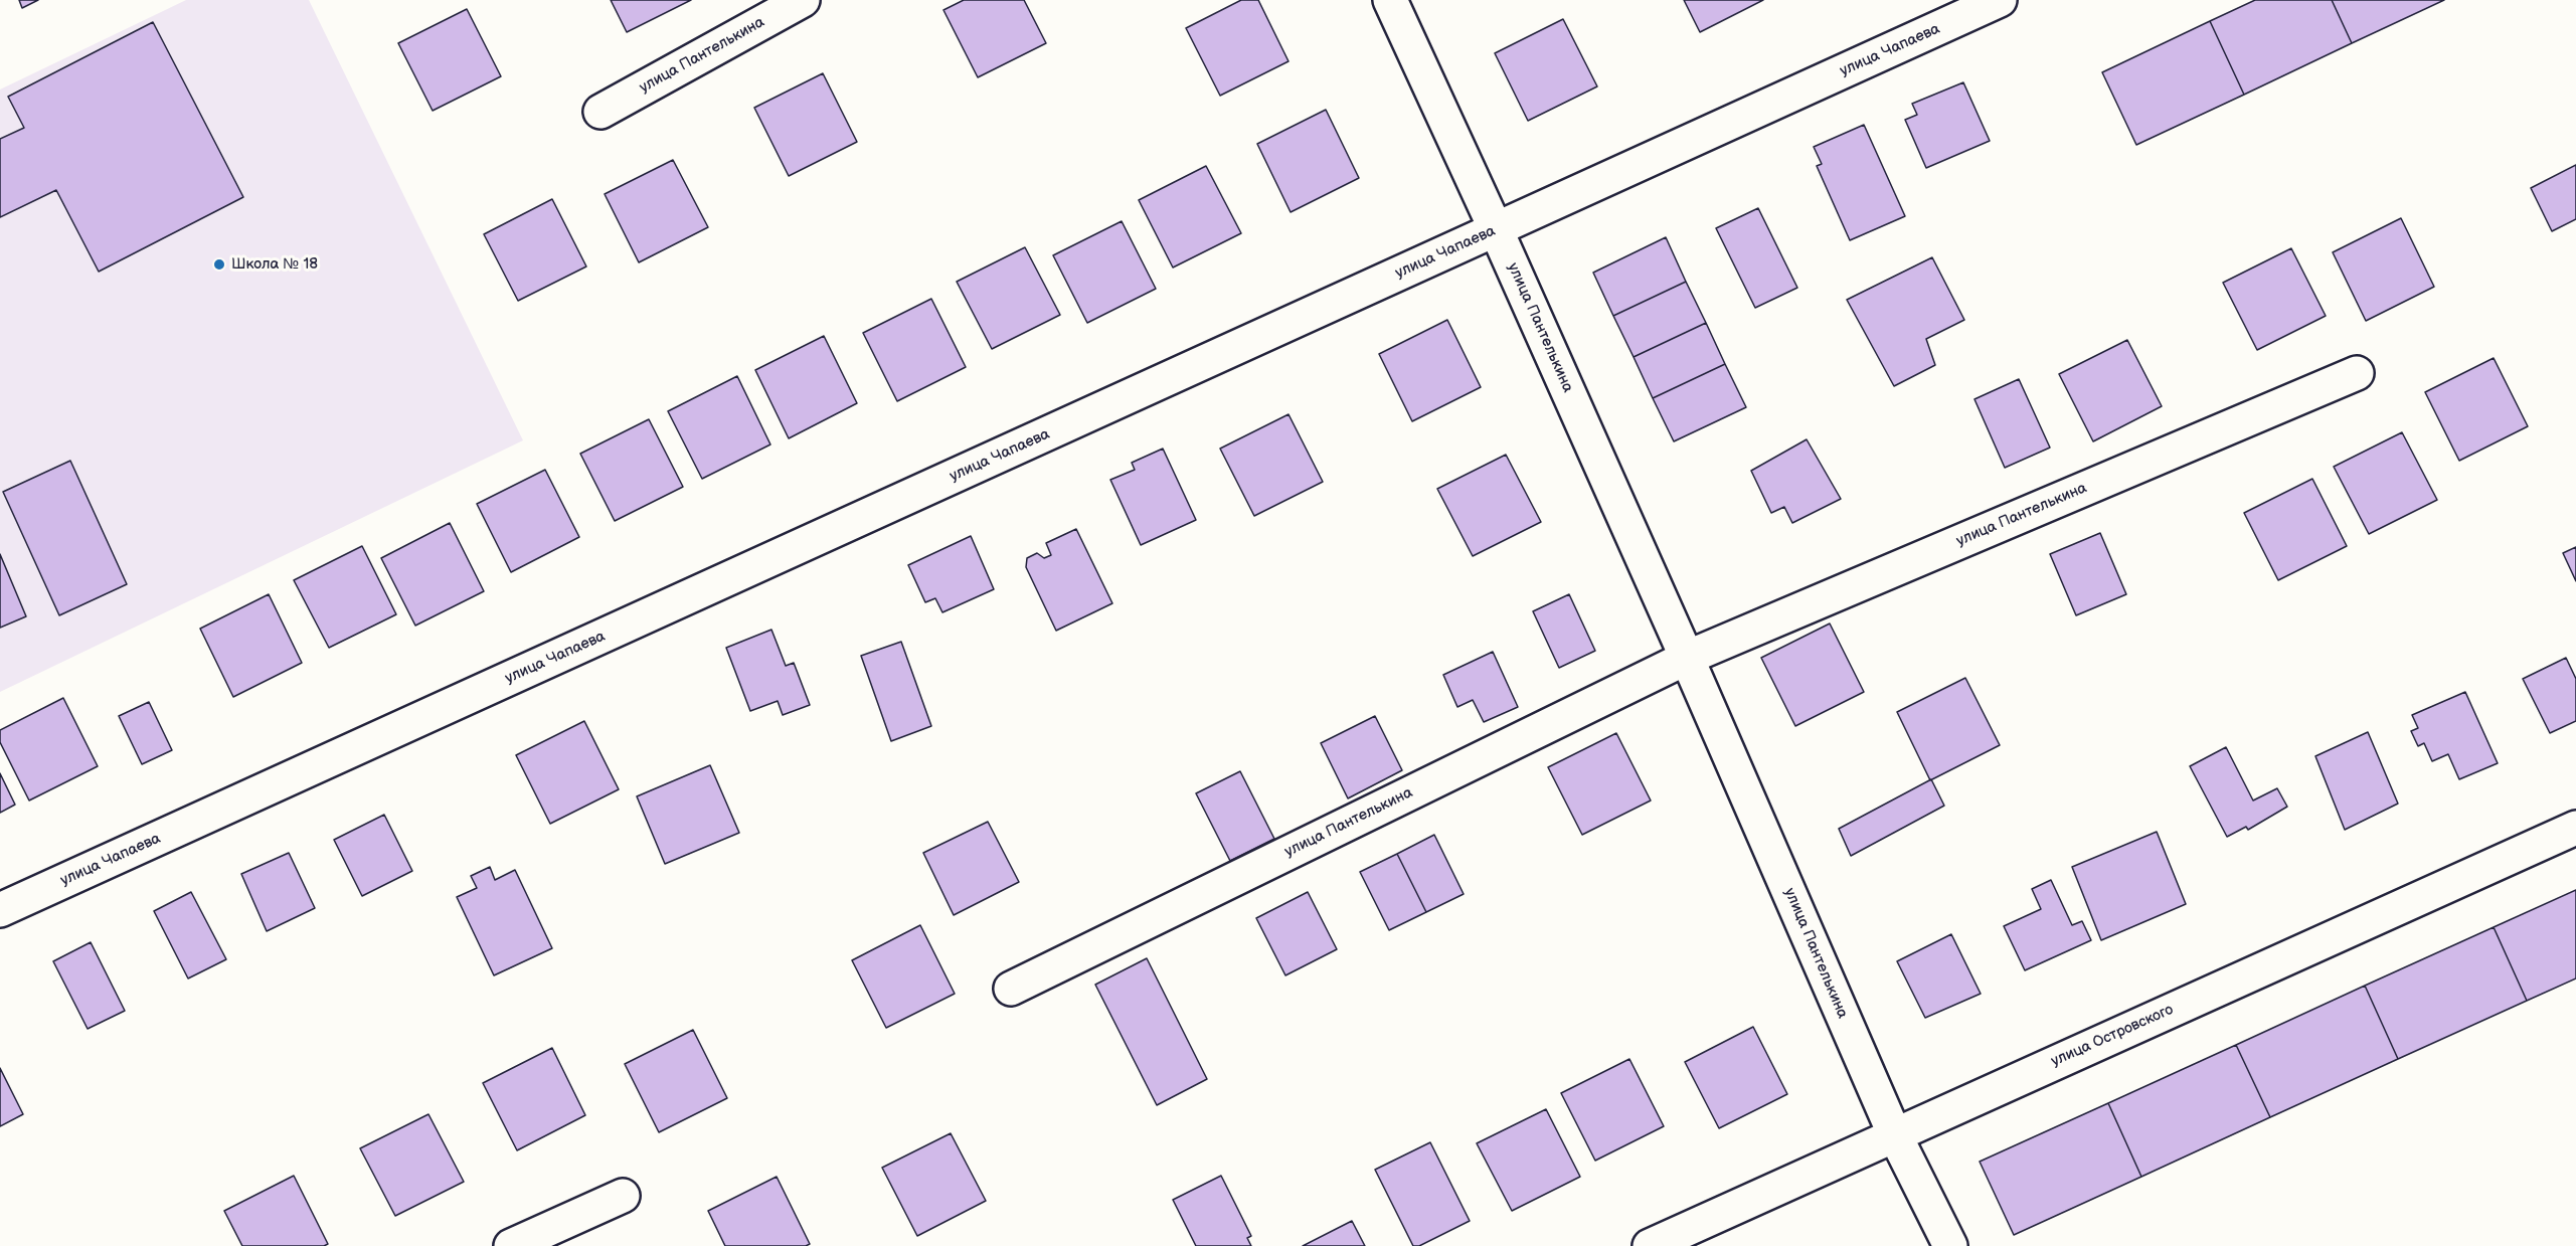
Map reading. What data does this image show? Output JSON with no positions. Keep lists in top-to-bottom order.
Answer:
{
  "streets": {
    "street": ["улица Чапаева", "улица Пантелькина", "улица Островского"]
  },
  "crossings": [
    ["улица Чапаева", "улица Пантелькина"],
    ["улица Пантелькина", "улица Островского"]
  ],
  "places": ["Школа № 18"]
}
